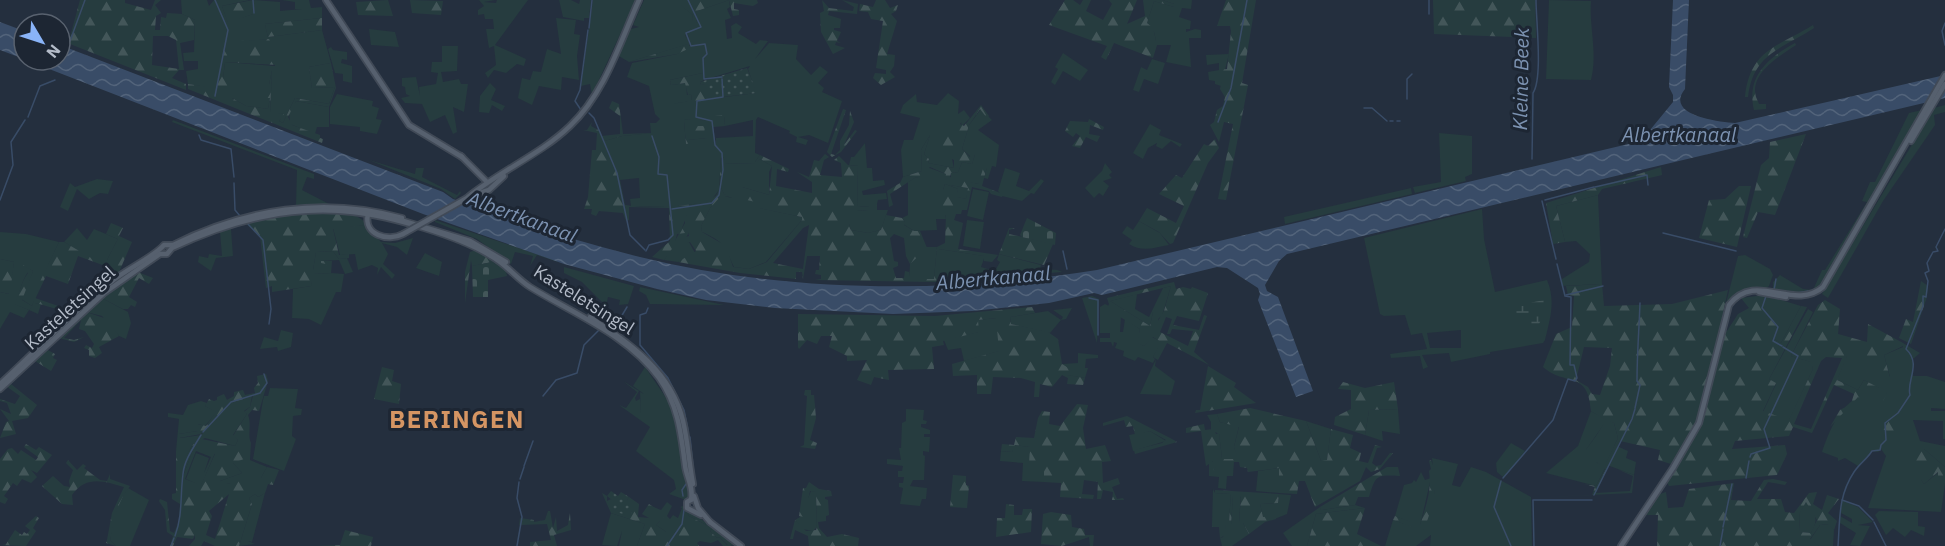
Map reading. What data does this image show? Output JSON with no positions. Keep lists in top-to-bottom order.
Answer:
{
  "streets": {
    "main road": ["Kasteletsingel"]
  },
  "districts": ["BERINGEN"],
  "water": ["Kleine Beek", "Albertkanaal"],
  "north": "bottom right"
}
